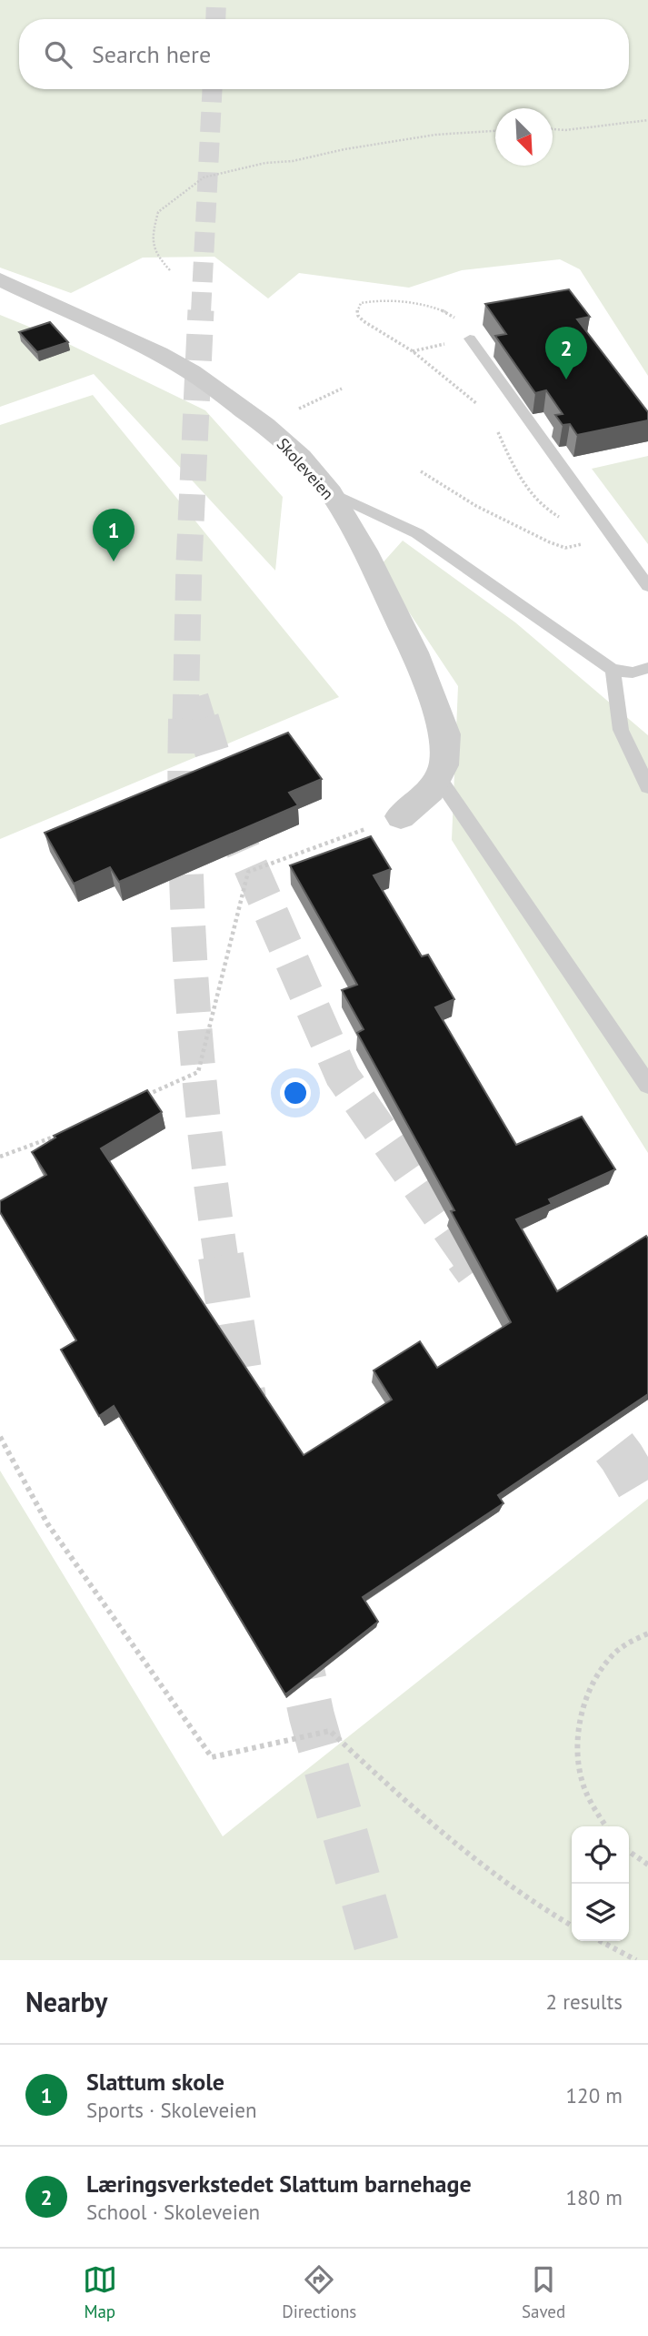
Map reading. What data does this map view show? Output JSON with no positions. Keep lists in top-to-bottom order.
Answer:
{
  "streets": {
    "street": ["Skoleveien"]
  },
  "north": "bottom right",
  "page": {
    "search": "Search here",
    "pins": ["2", "1"],
    "heading": ["Nearby", "2 results"],
    "list": [
      {
        "mark": "1",
        "name": "Slattum skole",
        "note": "Sports · Skoleveien",
        "value": "120 m"
      },
      {
        "mark": "2",
        "name": "Læringsverkstedet Slattum barnehage",
        "note": "School · Skoleveien",
        "value": "180 m"
      }
    ],
    "nav": ["Map", "Directions", "Saved"]
  }
}
